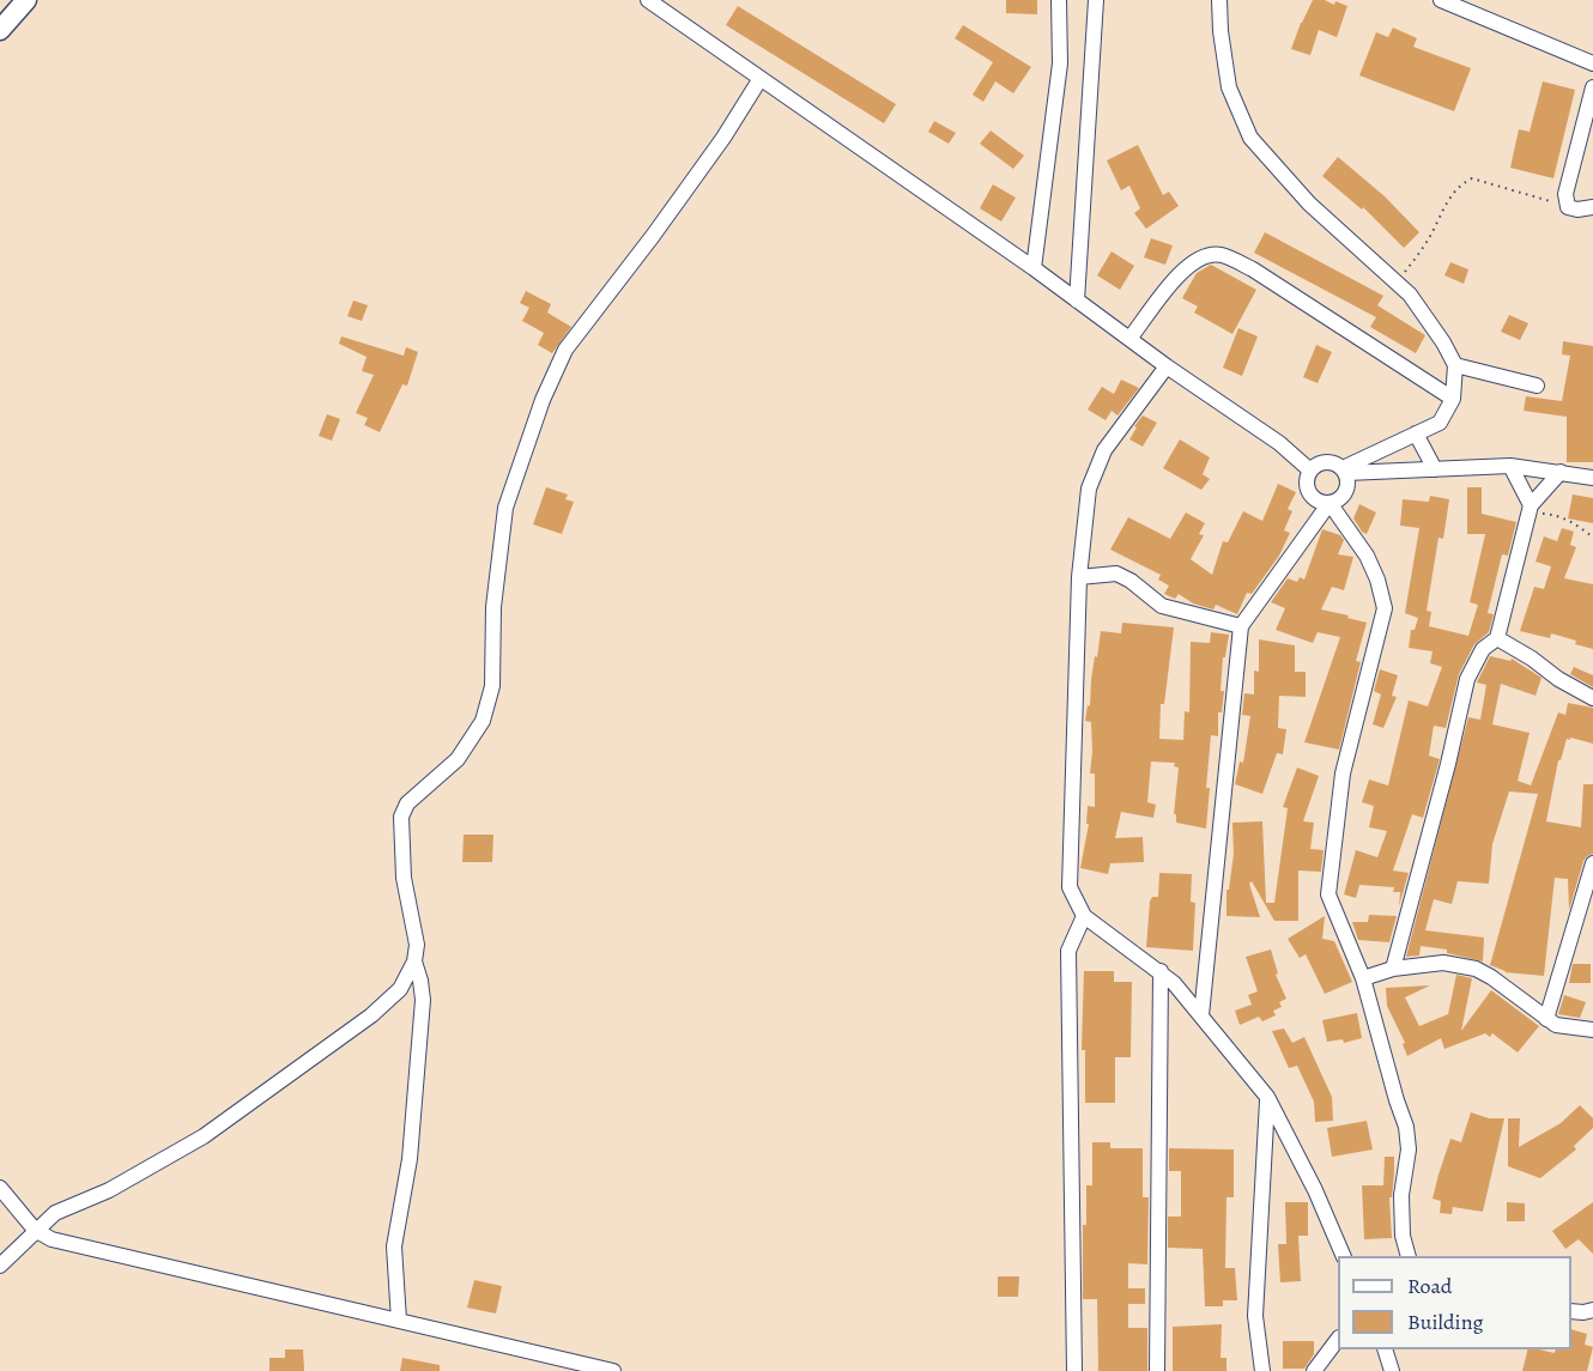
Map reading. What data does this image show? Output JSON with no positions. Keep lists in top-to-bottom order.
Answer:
{
  "legend": ["Road", "Building"]
}
